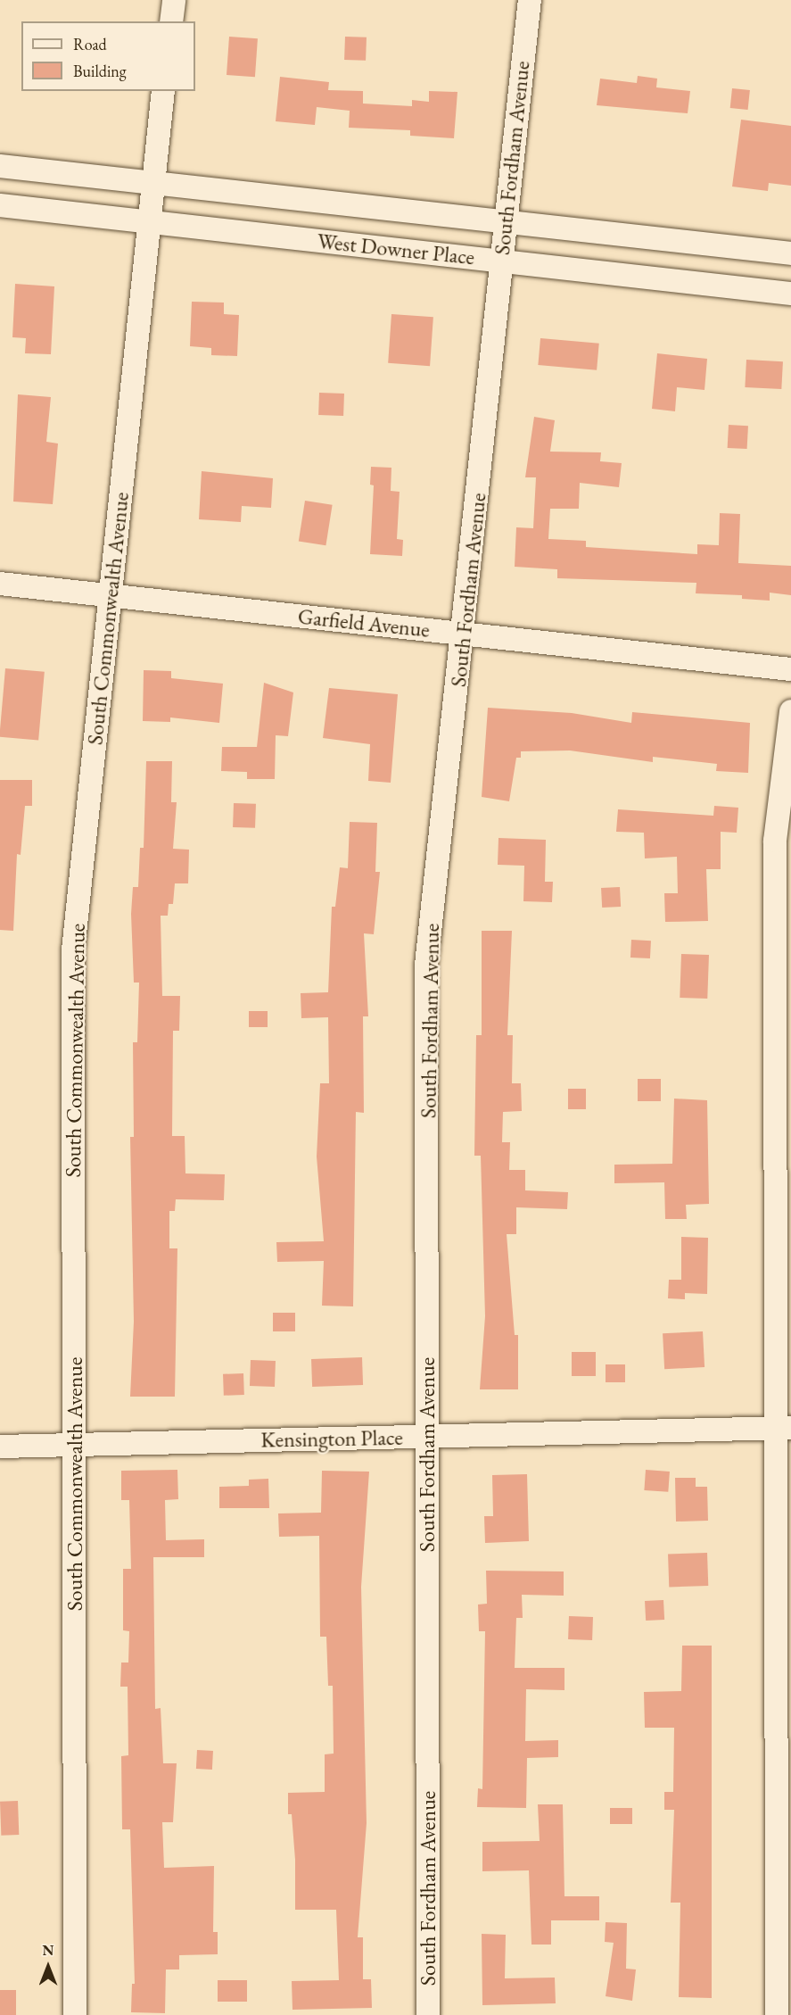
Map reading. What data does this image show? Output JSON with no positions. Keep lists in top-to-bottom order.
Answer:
{
  "streets": {
    "street": [
      "South Fordham Avenue",
      "West Downer Place",
      "South Commonwealth Avenue",
      "Garfield Avenue",
      "Kensington Place"
    ]
  },
  "crossings": [
    ["South Fordham Avenue", "West Downer Place"],
    ["South Fordham Avenue", "Garfield Avenue"],
    ["South Fordham Avenue", "Kensington Place"],
    ["West Downer Place", "South Commonwealth Avenue"],
    ["South Commonwealth Avenue", "Garfield Avenue"],
    ["South Commonwealth Avenue", "Kensington Place"]
  ],
  "legend": ["Road", "Building"],
  "north": "top"
}
